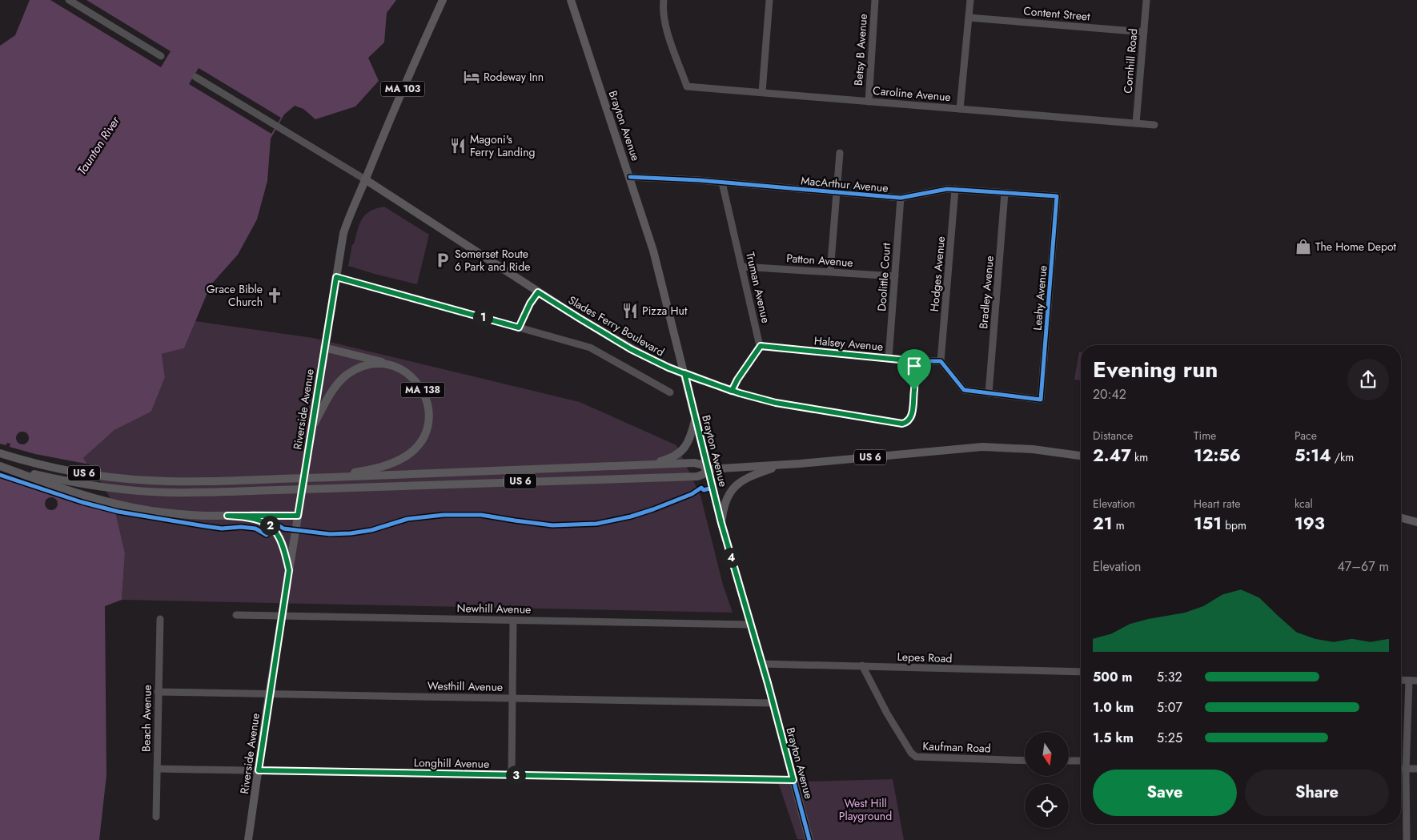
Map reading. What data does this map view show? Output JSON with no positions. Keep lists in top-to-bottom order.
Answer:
{
  "streets": {
    "main road": [
      "MA 103",
      "Brayton Avenue",
      "Slades Ferry Boulevard",
      "MA 138",
      "Riverside Avenue",
      "US 6"
    ],
    "street": [
      "Content Street",
      "Betsy B Avenue",
      "Cornhill Road",
      "Caroline Avenue",
      "MacArthur Avenue",
      "Patton Avenue",
      "Hodges Avenue",
      "Doolittle Court",
      "Truman Avenue",
      "Bradley Avenue",
      "Leahy Avenue",
      "Halsey Avenue",
      "Newhill Avenue",
      "Lepes Road",
      "Westhill Avenue",
      "Beach Avenue",
      "Kaufman Road",
      "Longhill Avenue"
    ]
  },
  "crossings": [
    ["Content Street", "Cornhill Road"],
    ["Betsy B Avenue", "Caroline Avenue"],
    ["Cornhill Road", "Caroline Avenue"],
    ["Brayton Avenue", "MacArthur Avenue"],
    ["Brayton Avenue", "Slades Ferry Boulevard"],
    ["Brayton Avenue", "US 6"],
    ["Brayton Avenue", "Newhill Avenue"],
    ["Brayton Avenue", "Lepes Road"],
    ["Brayton Avenue", "Westhill Avenue"],
    ["Brayton Avenue", "Longhill Avenue"],
    ["MacArthur Avenue", "Hodges Avenue"],
    ["MacArthur Avenue", "Doolittle Court"],
    ["MacArthur Avenue", "Truman Avenue"],
    ["MacArthur Avenue", "Bradley Avenue"],
    ["MacArthur Avenue", "Leahy Avenue"],
    ["Patton Avenue", "Doolittle Court"],
    ["Patton Avenue", "Truman Avenue"],
    ["Hodges Avenue", "Halsey Avenue"],
    ["Doolittle Court", "Halsey Avenue"],
    ["Truman Avenue", "Halsey Avenue"],
    ["Bradley Avenue", "Leahy Avenue"],
    ["Slades Ferry Boulevard", "Halsey Avenue"],
    ["Slades Ferry Boulevard", "Riverside Avenue"],
    ["MA 138", "US 6"],
    ["Riverside Avenue", "Newhill Avenue"],
    ["Riverside Avenue", "Westhill Avenue"],
    ["Riverside Avenue", "Longhill Avenue"],
    ["Lepes Road", "Kaufman Road"],
    ["Westhill Avenue", "Beach Avenue"],
    ["Beach Avenue", "Longhill Avenue"]
  ],
  "water": ["Taunton River"],
  "parks": ["West Hill Playground"],
  "places": {
    "hotel": ["Rodeway Inn"],
    "restaurant": ["Magoni's Ferry Landing", "Pizza Hut"],
    "shop": ["The Home Depot"],
    "parking": ["Somerset Route 6 Park and Ride"],
    "church": ["Grace Bible Church"]
  },
  "north": "bottom",
  "page": {
    "pins": [
      "1",
      "2",
      "4",
      "3"
    ],
    "heading": ["Evening run", "20:42"],
    "stats": [
      ["Distance", "2.47 km"],
      ["Time", "12:56"],
      ["Pace", "5:14 /km"],
      ["Elevation", "21 m"],
      ["Heart rate", "151 bpm"],
      ["kcal", "193"]
    ],
    "chart": ["Elevation", "47–67 m"],
    "list": [
      {
        "name": "500 m",
        "note": "5:32"
      },
      {
        "name": "1.0 km",
        "note": "5:07"
      },
      {
        "name": "1.5 km",
        "note": "5:25"
      }
    ],
    "buttons": ["Save", "Share"]
  }
}
